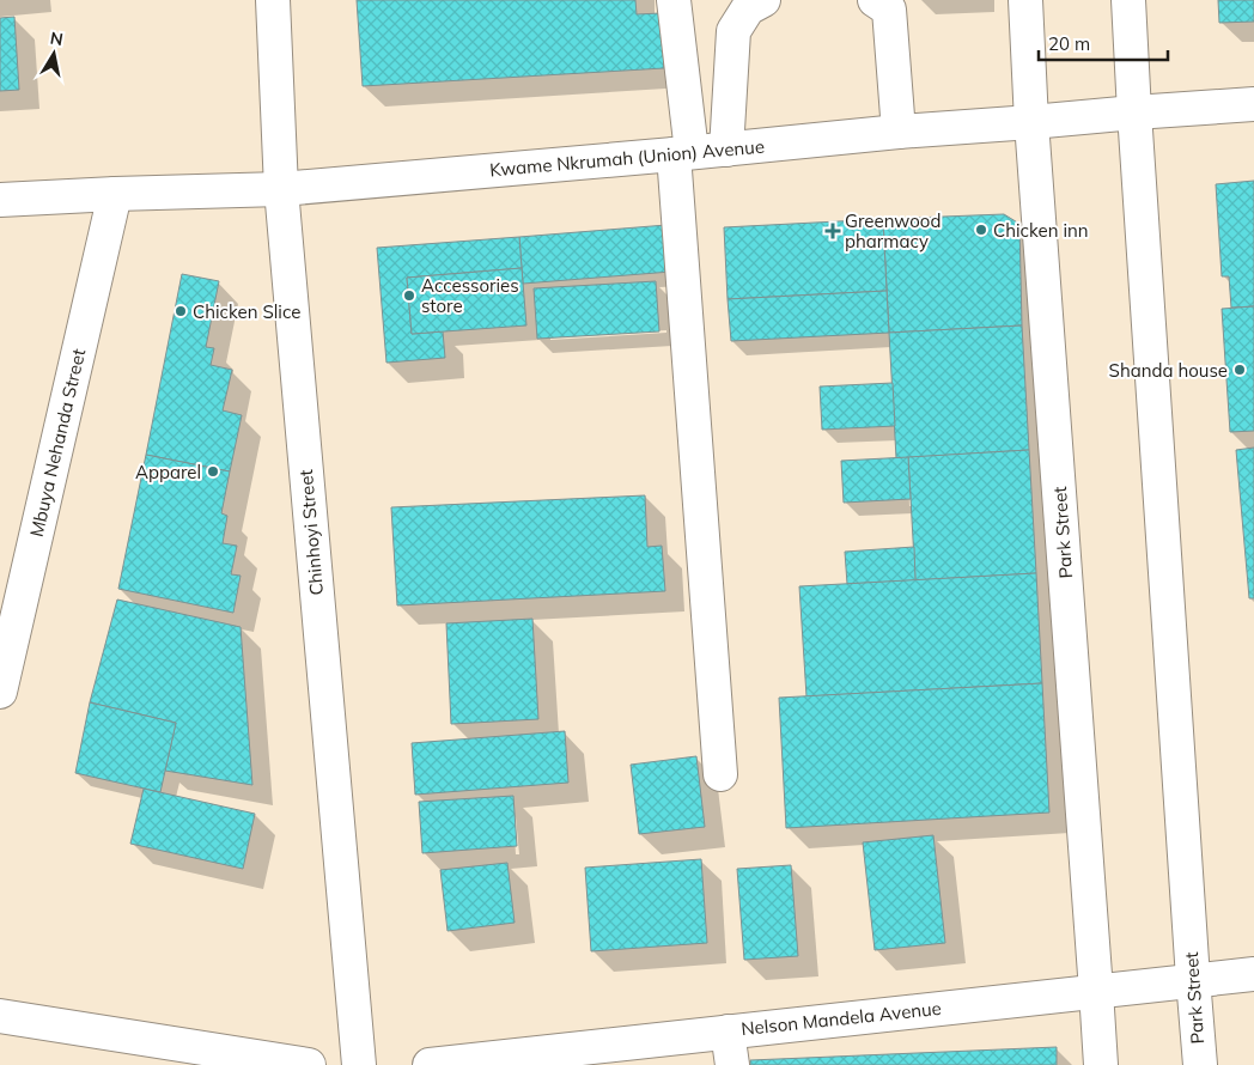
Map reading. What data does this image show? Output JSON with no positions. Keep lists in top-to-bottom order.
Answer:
{
  "streets": {
    "street": [
      "Kwame Nkrumah (Union) Avenue",
      "Mbuya Nehanda Street",
      "Chinhoyi Street",
      "Park Street",
      "Nelson Mandela Avenue"
    ]
  },
  "crossings": [
    ["Kwame Nkrumah (Union) Avenue", "Mbuya Nehanda Street"],
    ["Kwame Nkrumah (Union) Avenue", "Chinhoyi Street"],
    ["Kwame Nkrumah (Union) Avenue", "Park Street"],
    ["Park Street", "Nelson Mandela Avenue"]
  ],
  "places": {
    "other": [
      "Chicken inn",
      "Accessories store",
      "Chicken Slice",
      "Shanda house",
      "Apparel"
    ],
    "health": ["Greenwood pharmacy"]
  },
  "scale_bar": "20 m",
  "north": "top"
}
